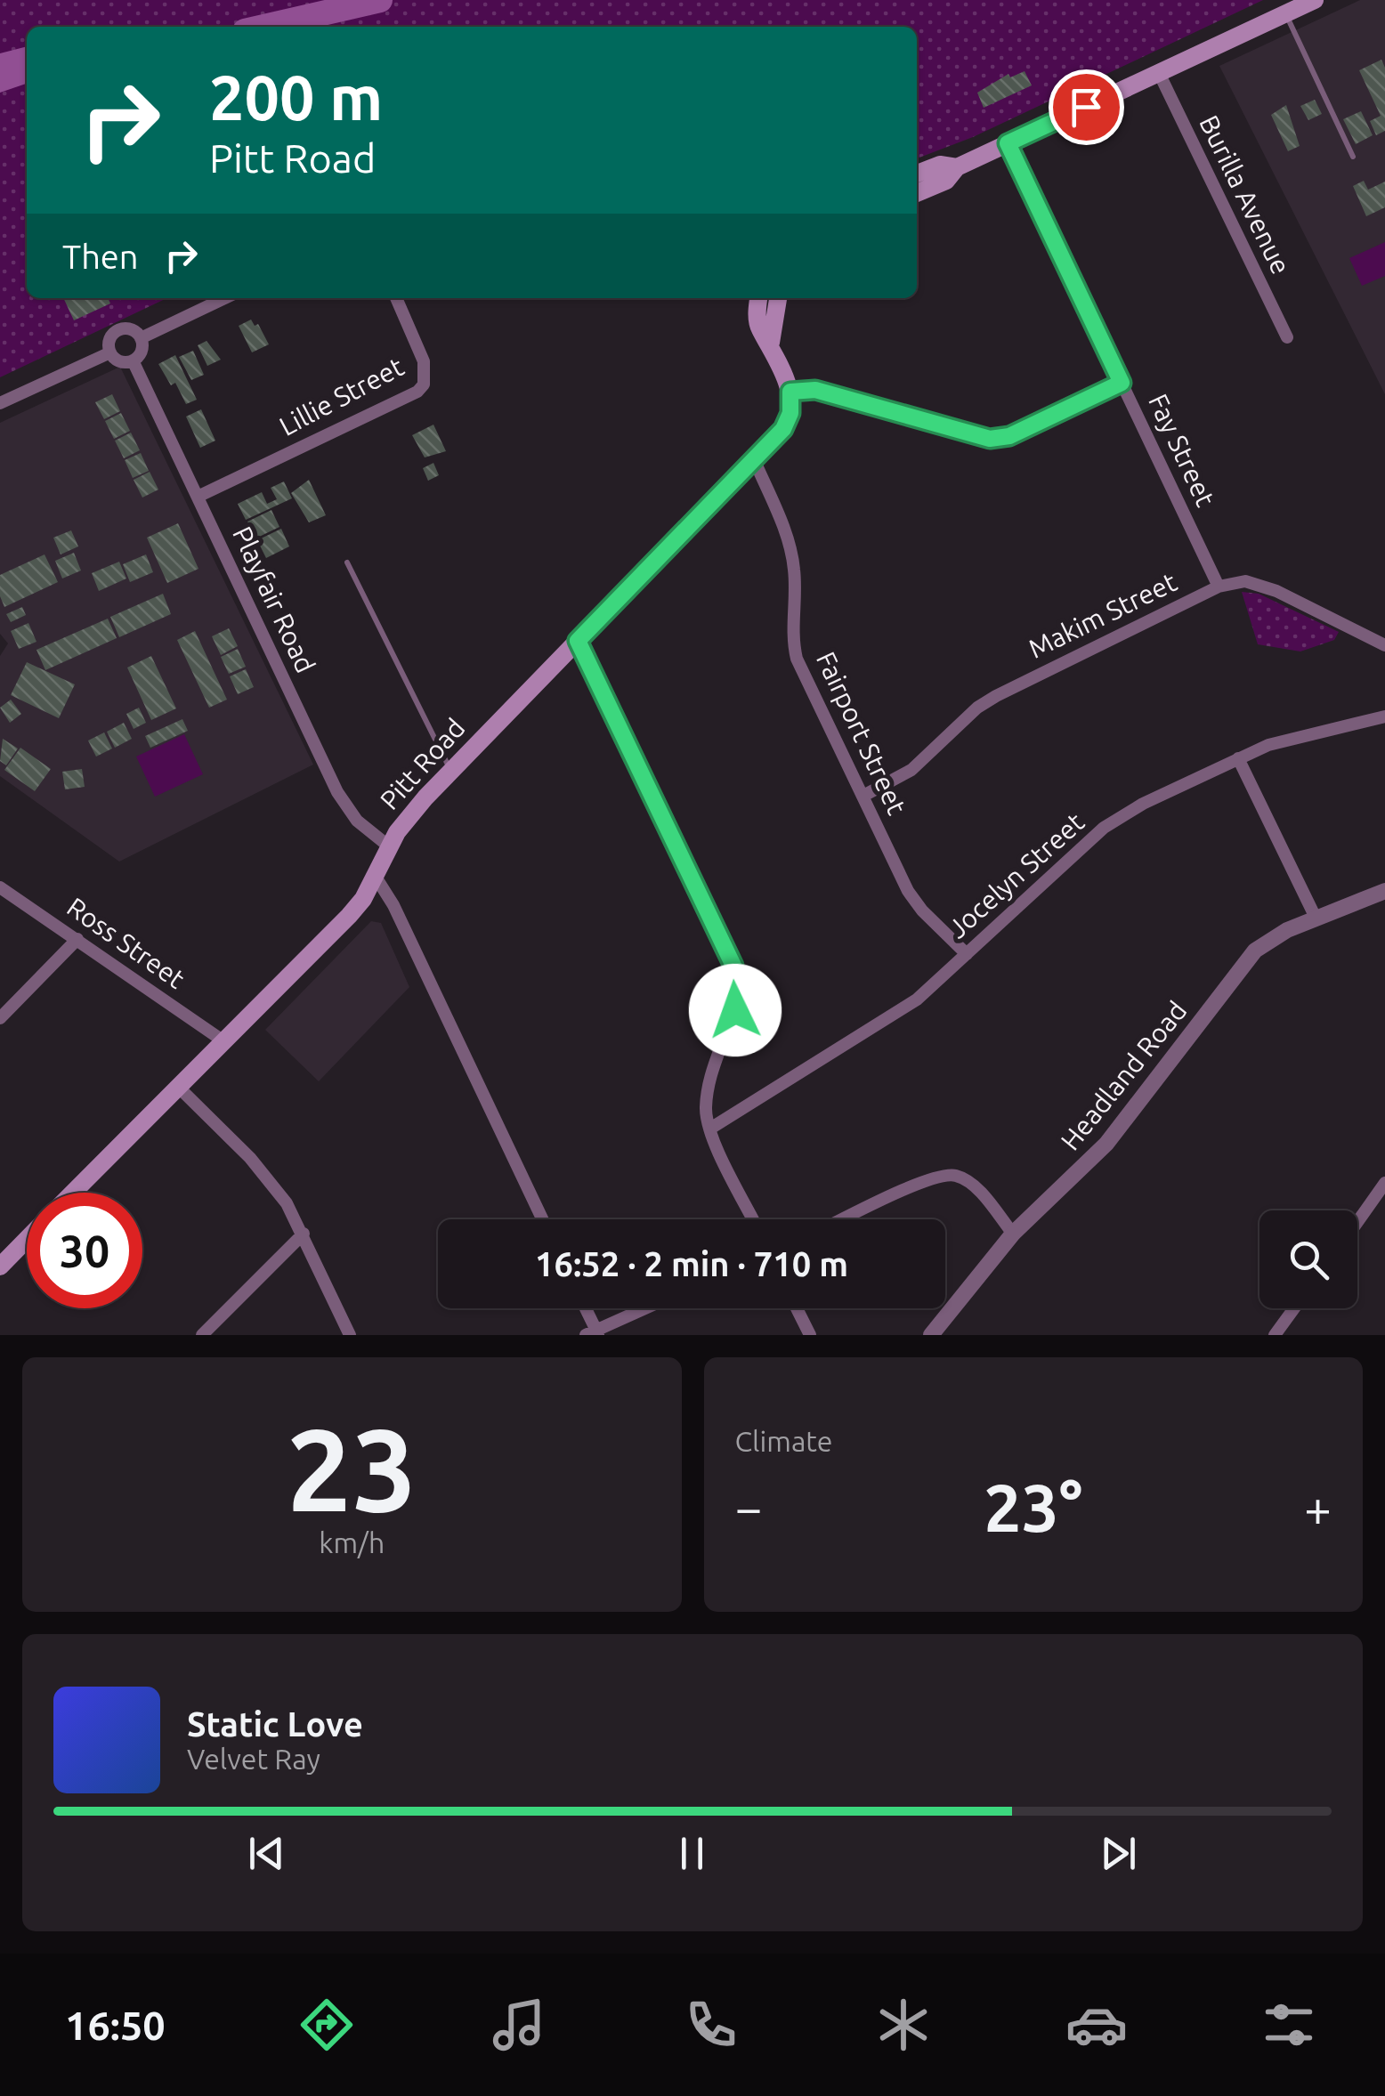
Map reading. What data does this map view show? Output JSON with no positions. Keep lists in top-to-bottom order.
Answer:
{
  "streets": {
    "main road": ["Pitt Road"],
    "street": [
      "Burilla Avenue",
      "Lillie Street",
      "Fay Street",
      "Playfair Road",
      "Makim Street",
      "Fairport Street",
      "Jocelyn Street",
      "Ross Street",
      "Headland Road"
    ]
  },
  "crossings": [
    ["Lillie Street", "Playfair Road"],
    ["Fay Street", "Makim Street"],
    ["Playfair Road", "Pitt Road"],
    ["Makim Street", "Fairport Street"],
    ["Fairport Street", "Pitt Road"],
    ["Fairport Street", "Jocelyn Street"],
    ["Pitt Road", "Ross Street"]
  ],
  "page": {
    "turn": ["200 m", "Pitt Road"],
    "then": "Then",
    "limit": "30",
    "trip": "16:52 · 2 min · 710 m",
    "tile": [
      ["23", "km/h"],
      "Climate"
    ],
    "heat": ["−", "23°", "+"],
    "song": ["Static Love", "Velvet Ray"],
    "tabs": "16:50"
  }
}
